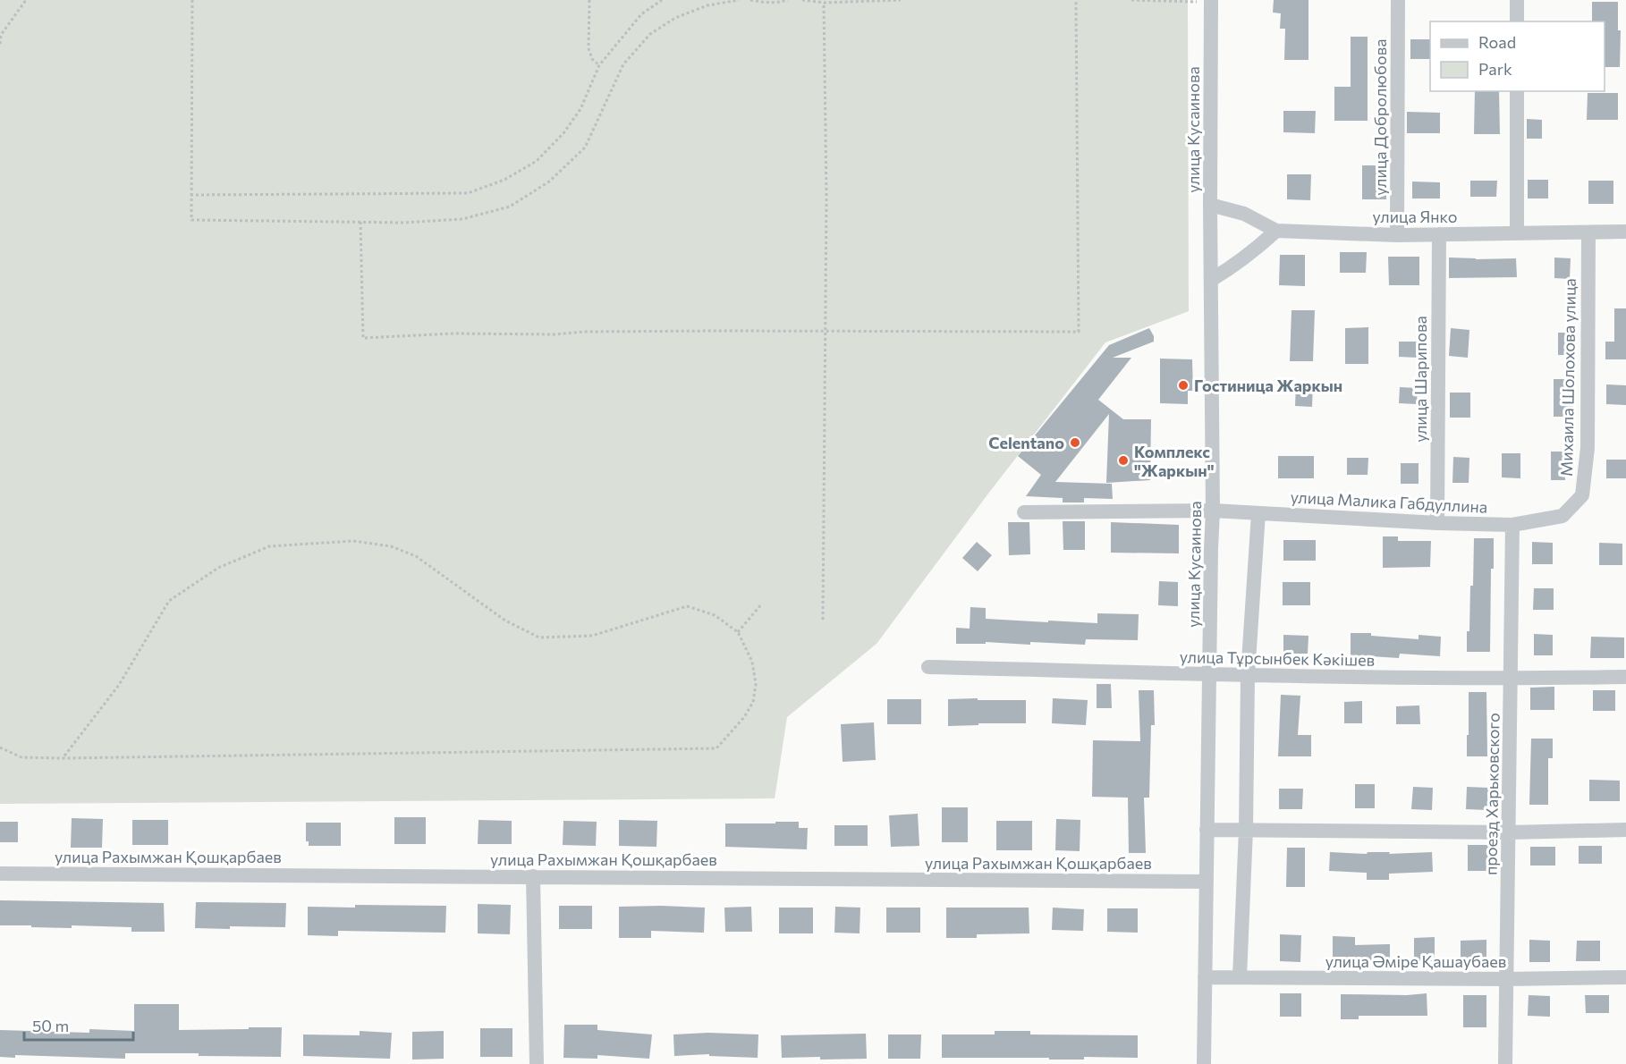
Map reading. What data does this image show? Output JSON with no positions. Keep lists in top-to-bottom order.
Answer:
{
  "streets": {
    "street": [
      "улица Добролюбова",
      "улица Кусаинова",
      "улица Янко",
      "Михаила Шолохова улица",
      "улица Шарипова",
      "улица Малика Габдуллина",
      "улица Тұрсынбек Кәкішев",
      "проезд Харьковского",
      "улица Рахымжан Қошқарбаев",
      "улица Әміре Қашаубаев"
    ]
  },
  "crossings": [
    ["улица Добролюбова", "улица Янко"],
    ["улица Кусаинова", "улица Янко"],
    ["улица Кусаинова", "улица Малика Габдуллина"],
    ["улица Кусаинова", "улица Тұрсынбек Кәкішев"],
    ["улица Кусаинова", "улица Рахымжан Қошқарбаев"],
    ["улица Кусаинова", "улица Әміре Қашаубаев"],
    ["улица Янко", "Михаила Шолохова улица"],
    ["улица Янко", "улица Шарипова"],
    ["Михаила Шолохова улица", "улица Малика Габдуллина"],
    ["улица Шарипова", "улица Малика Габдуллина"],
    ["улица Малика Габдуллина", "проезд Харьковского"],
    ["улица Тұрсынбек Кәкішев", "проезд Харьковского"],
    ["проезд Харьковского", "улица Әміре Қашаубаев"]
  ],
  "places": ["Гостиница Жаркын", "Celentano", "Комплекс \"Жаркын\""],
  "legend": ["Road", "Park"],
  "scale_bar": "50 m"
}
